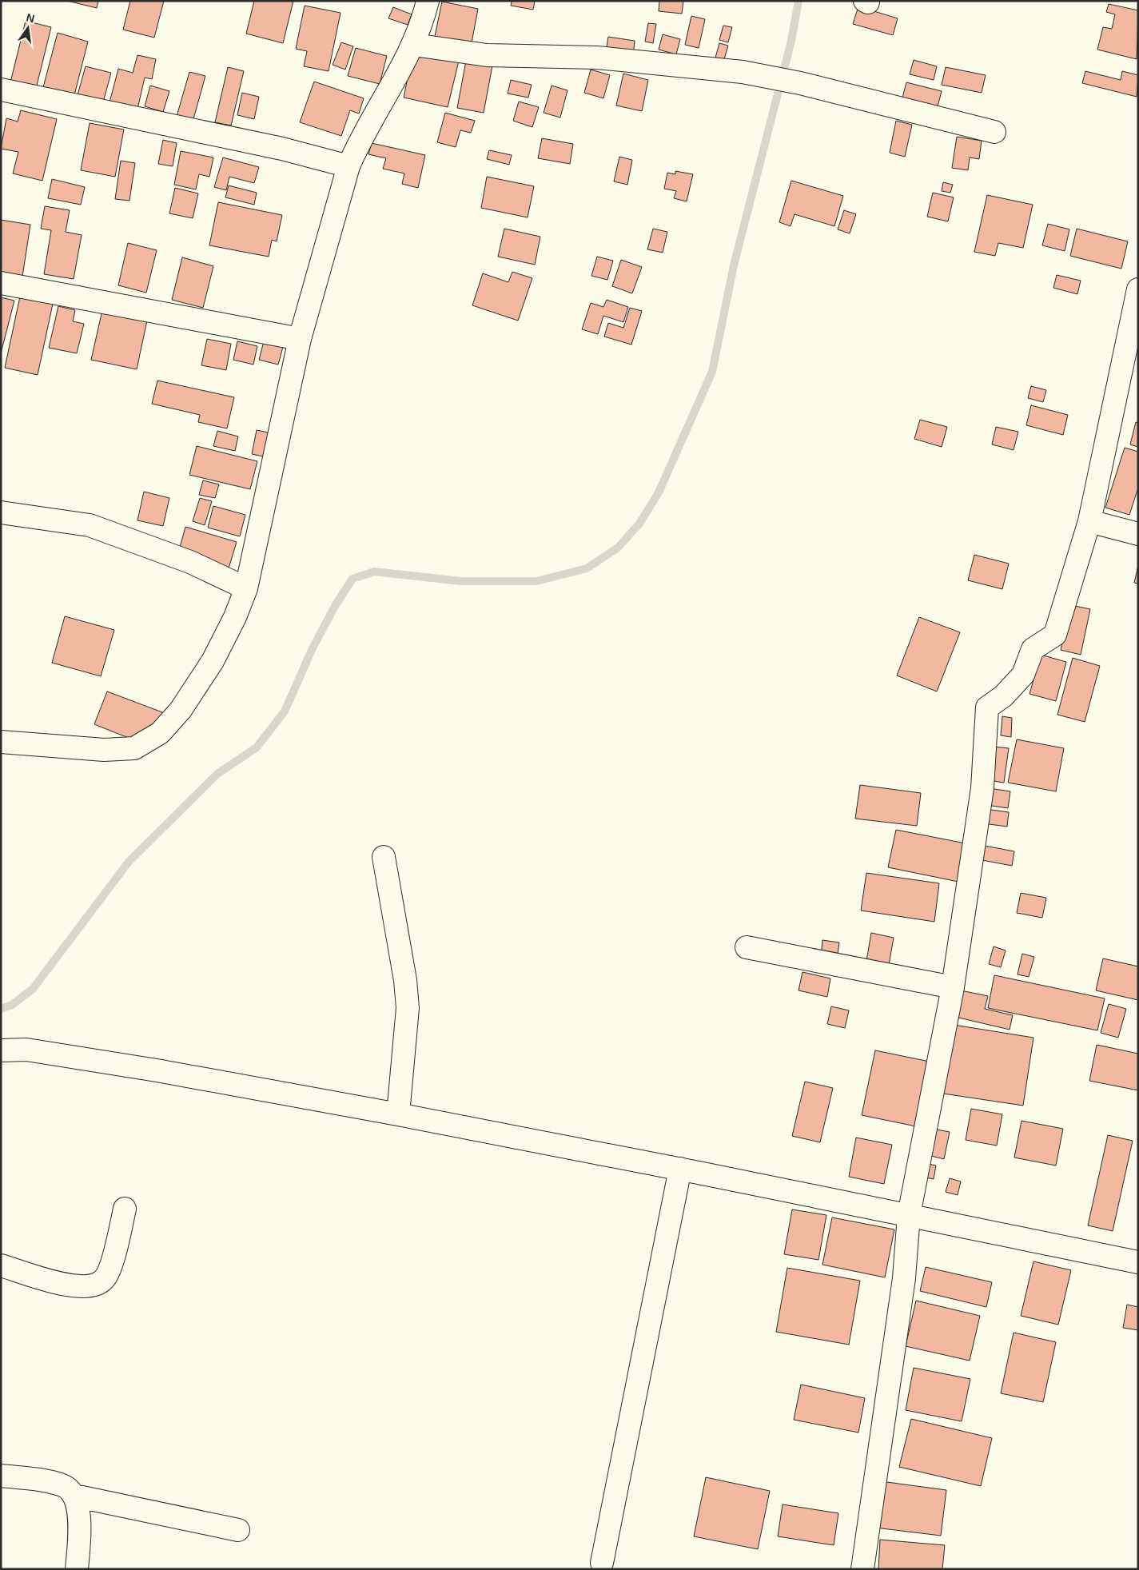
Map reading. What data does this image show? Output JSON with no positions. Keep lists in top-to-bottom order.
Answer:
{
  "north": "top"
}
